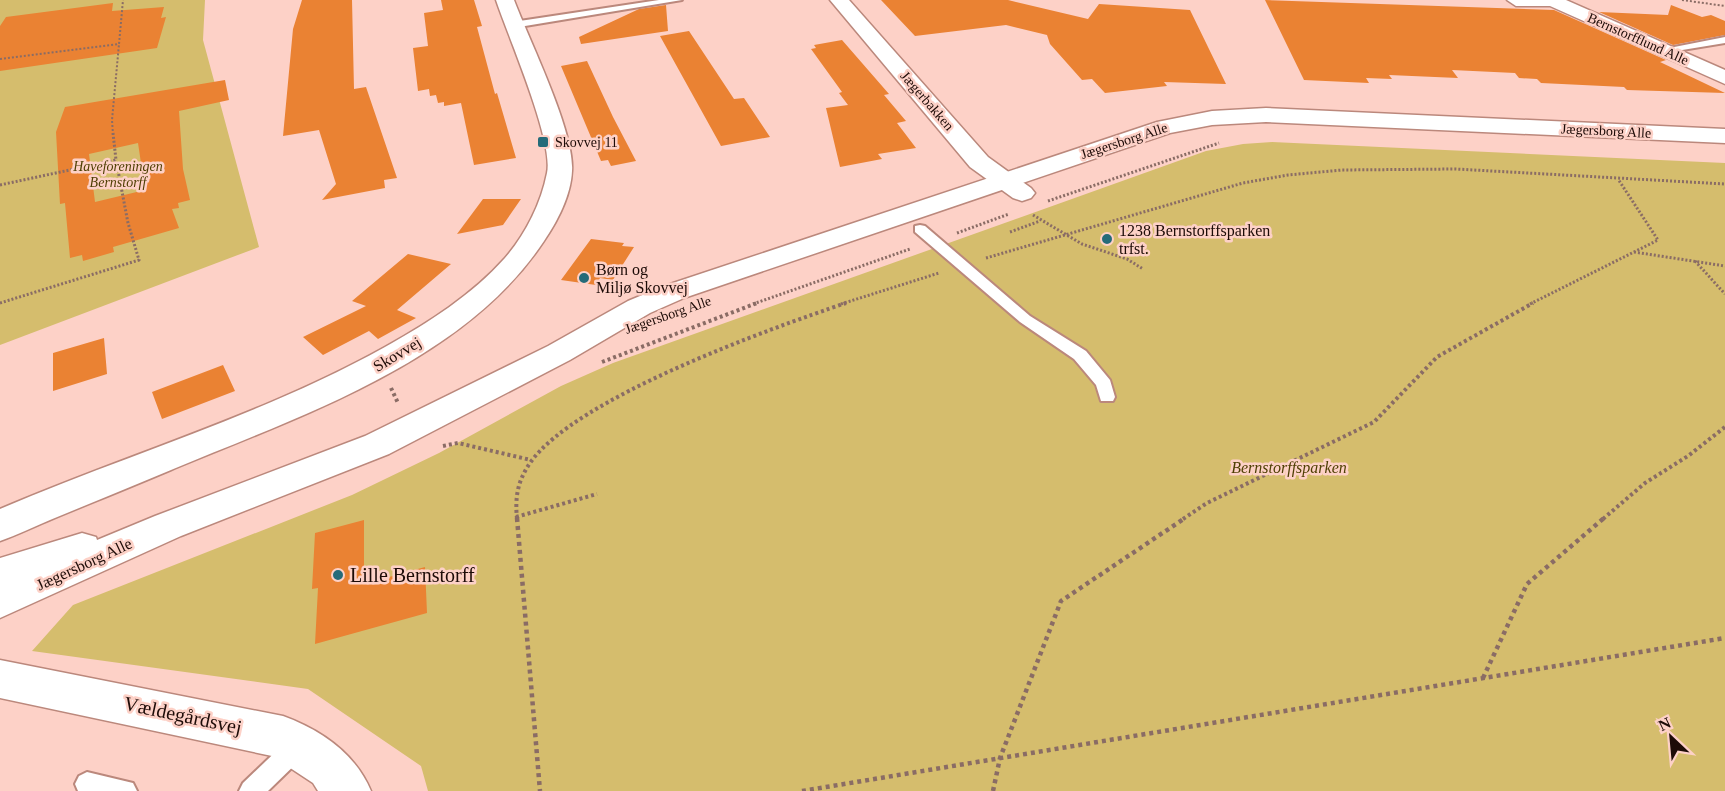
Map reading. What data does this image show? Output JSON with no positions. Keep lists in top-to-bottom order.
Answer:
{
  "streets": {
    "street": [
      "Bernstorfflund Alle",
      "Jægerbakken",
      "Jægersborg Alle",
      "Skovvej",
      "Vældegårdsvej"
    ]
  },
  "crossings": [
    ["Jægerbakken", "Jægersborg Alle"]
  ],
  "parks": ["Haveforeningen Bernstorff", "Bernstorffsparken"],
  "places": {
    "transit": ["Skovvej 11"],
    "other": ["1238 Bernstorffsparken trfst.", "Børn og Miljø Skovvej", "Lille Bernstorff"]
  },
  "north": "top left"
}
